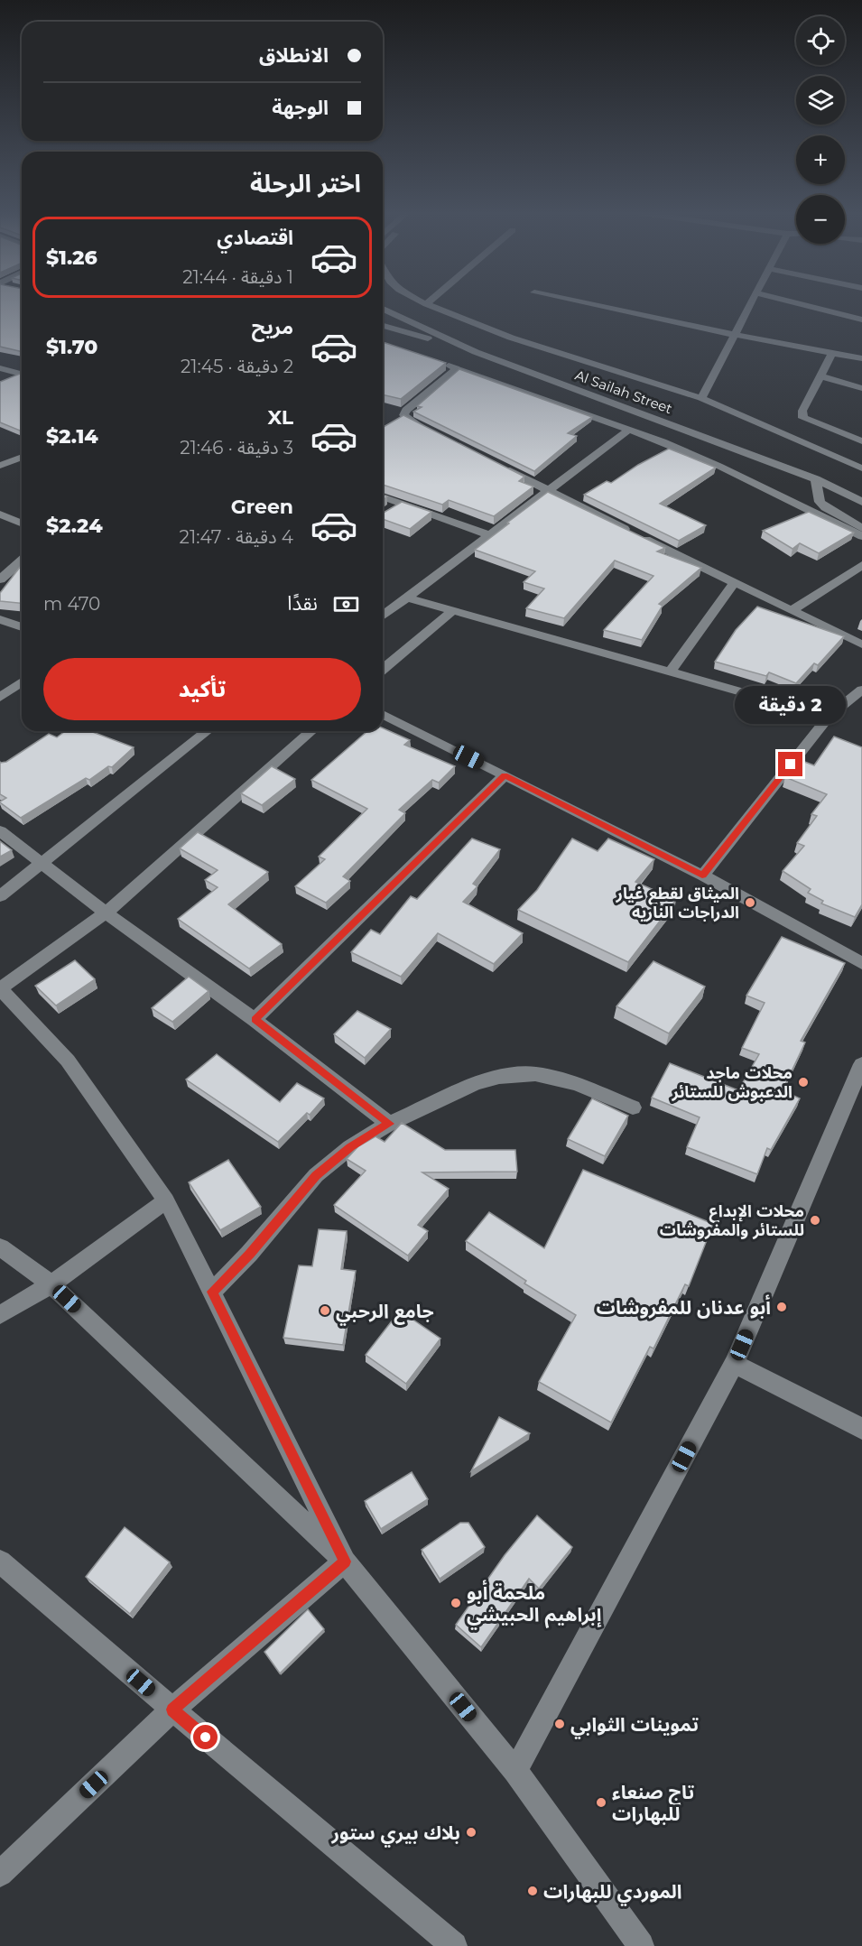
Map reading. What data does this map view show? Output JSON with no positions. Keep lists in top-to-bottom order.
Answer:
{
  "streets": {
    "street": ["Al Sailah Street"]
  },
  "places": [
    "الميثاق لقطع غيار الدراجات الناريه",
    "محلات ماجد الدعبوش للستائر",
    "محلات الإبداع للستائر والمفروشات",
    "أبو عدنان للمفروشات",
    "جامع الرحبي",
    "ملحمة أبو إبراهيم الحبيشي",
    "تموينات الثوابي",
    "تاج صنعاء للبهارات",
    "بلاك بيري ستور",
    "الموردي للبهارات"
  ],
  "page": {
    "map_buttons": ["+", "−"],
    "banner": ["الانطلاق", "الوجهة"],
    "heading": "اختر الرحلة",
    "list": [
      {
        "name": "اقتصادي",
        "note": "1 دقيقة · 21:44",
        "value": "$1.26"
      },
      {
        "name": "مريح",
        "note": "2 دقيقة · 21:45",
        "value": "$1.70"
      },
      {
        "name": "XL",
        "note": "3 دقيقة · 21:46",
        "value": "$2.14"
      },
      {
        "name": "Green",
        "note": "4 دقيقة · 21:47",
        "value": "$2.24"
      }
    ],
    "pay": ["نقدًا", "470 m"],
    "buttons": "تأكيد",
    "bubble": "2 دقيقة"
  }
}
